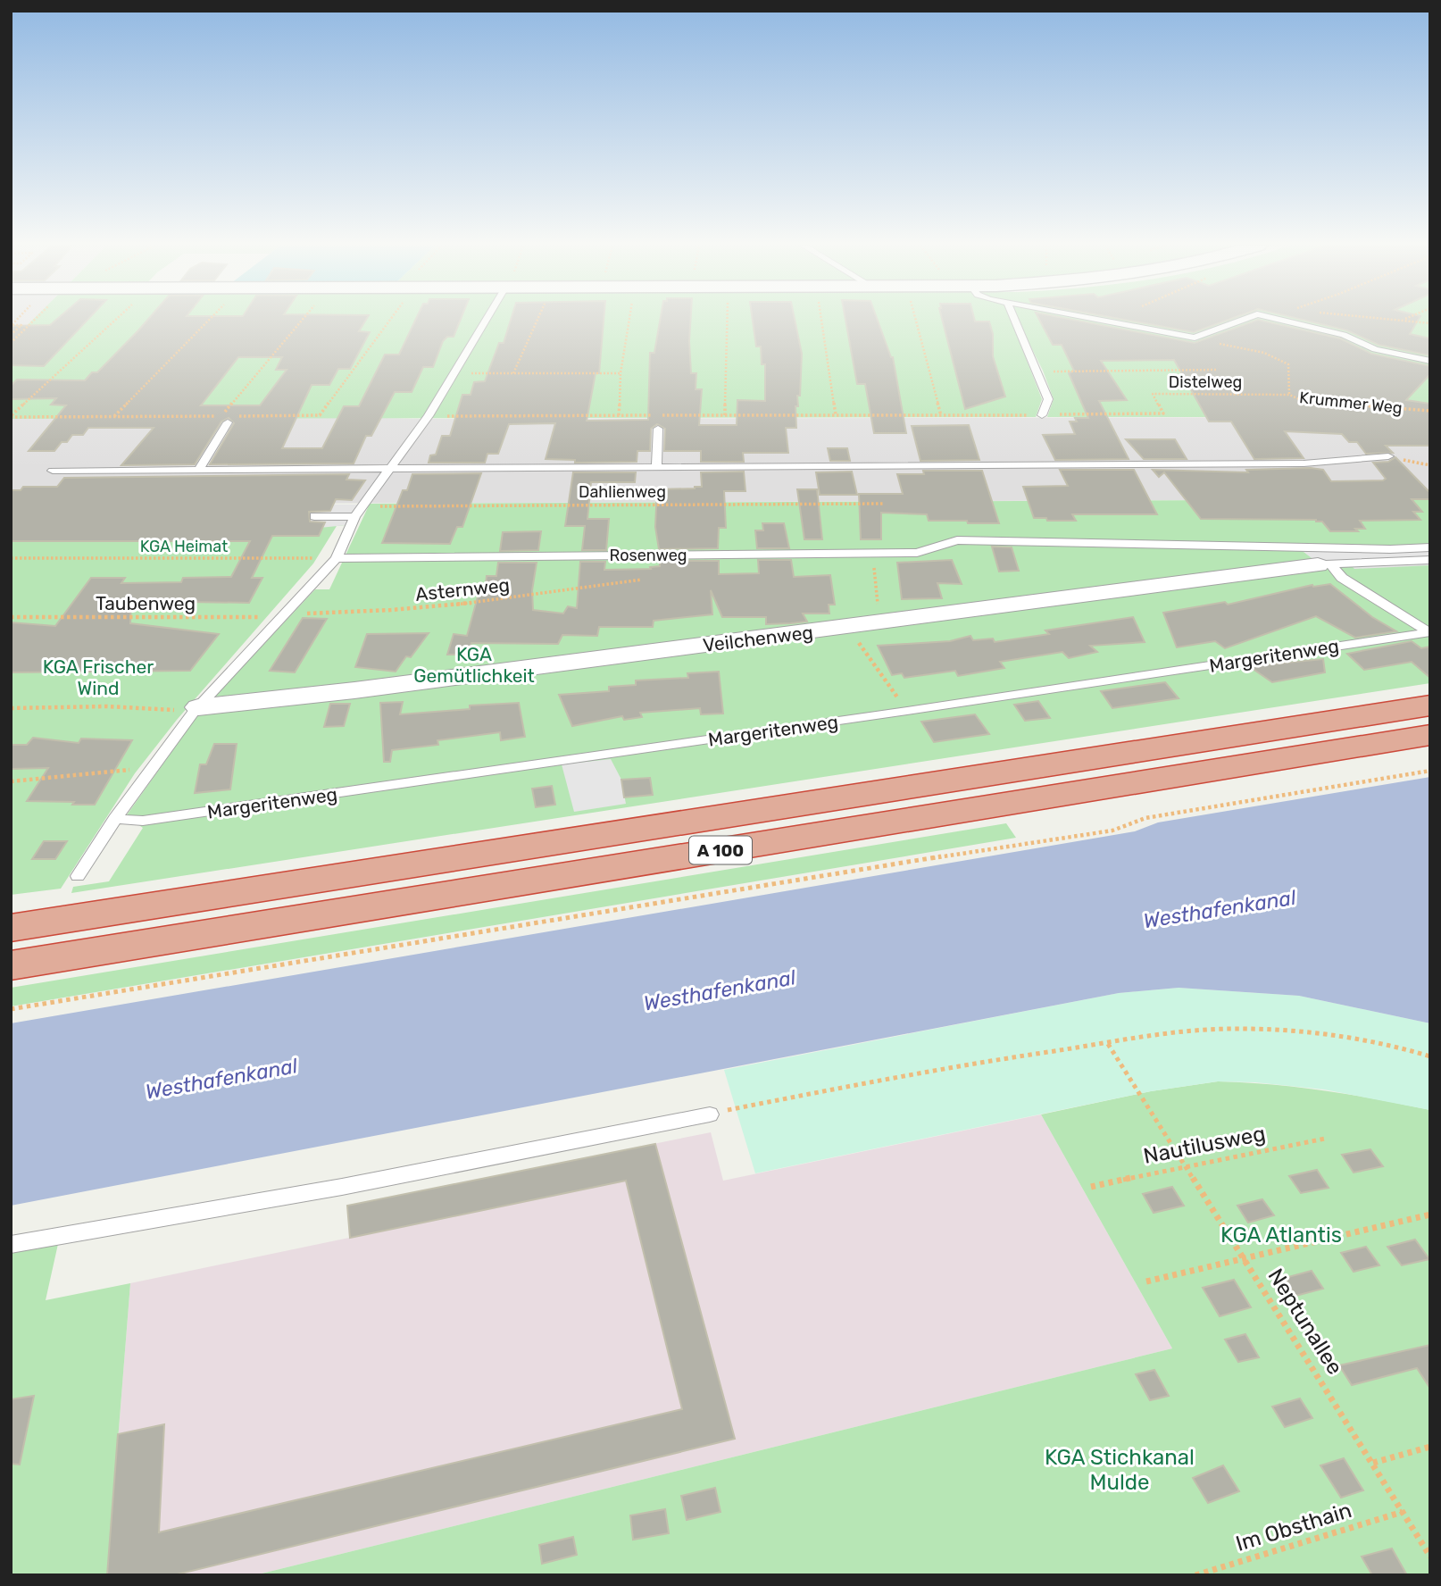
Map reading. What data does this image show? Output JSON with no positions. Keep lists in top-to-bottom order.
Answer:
{
  "streets": {
    "highway": ["A 100"],
    "street": ["Veilchenweg"],
    "lane": ["Rosenweg", "Margeritenweg"],
    "path": [
      "Distelweg",
      "Krummer Weg",
      "Dahlienweg",
      "Asternweg",
      "Taubenweg",
      "Nautilusweg",
      "Neptunallee",
      "Im Obsthain"
    ]
  },
  "crossings": [
    ["Distelweg", "Krummer Weg"],
    ["Asternweg", "Taubenweg"],
    ["Nautilusweg", "Neptunallee"],
    ["Neptunallee", "Im Obsthain"]
  ],
  "water": ["Westhafenkanal"],
  "parks": [
    "KGA Heimat",
    "KGA Gemütlichkeit",
    "KGA Frischer Wind",
    "KGA Atlantis",
    "KGA Stichkanal Mulde"
  ]
}
